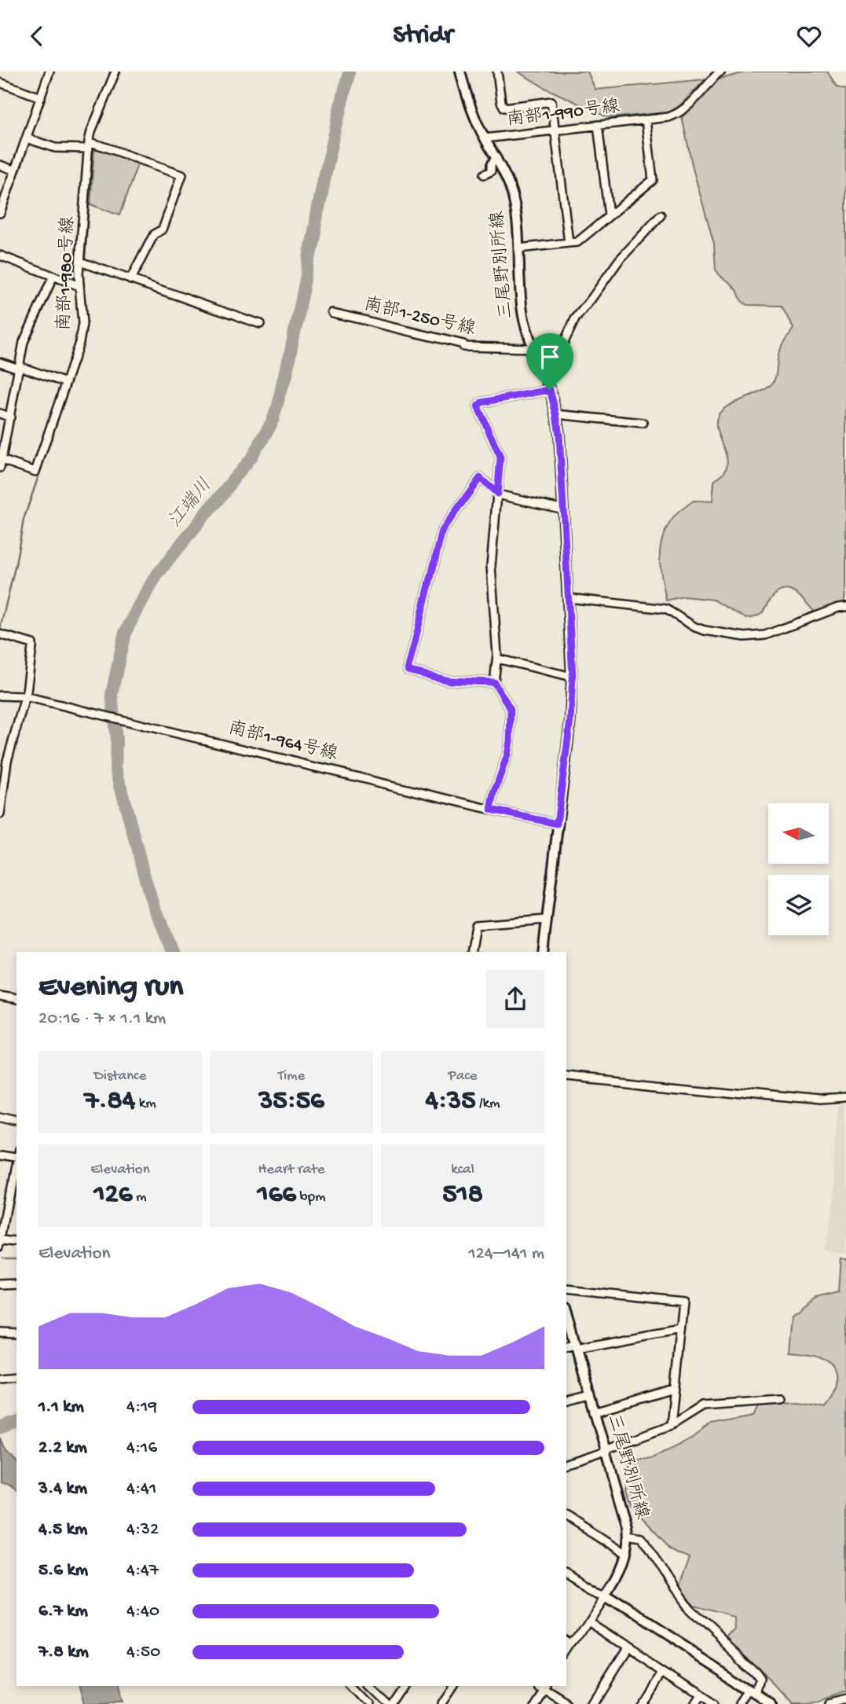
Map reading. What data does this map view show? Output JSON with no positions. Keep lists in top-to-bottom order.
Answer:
{
  "streets": {
    "main road": ["三尾野別所線"],
    "street": [
      "南部1-990号線",
      "南部1-980号線",
      "南部1-250号線",
      "南部1-964号線"
    ]
  },
  "crossings": [
    ["南部1-990号線", "三尾野別所線"],
    ["三尾野別所線", "南部1-250号線"],
    ["三尾野別所線", "南部1-964号線"]
  ],
  "water": ["江端川"],
  "north": "left",
  "page": {
    "header": "Stridr",
    "heading": ["Evening run", "20:16 · 7 × 1.1 km"],
    "stats": [
      ["Distance", "7.84 km"],
      ["Time", "35:56"],
      ["Pace", "4:35 /km"],
      ["Elevation", "126 m"],
      ["Heart rate", "166 bpm"],
      ["kcal", "518"]
    ],
    "chart": ["Elevation", "124–141 m"],
    "list": [
      {
        "name": "1.1 km",
        "note": "4:19"
      },
      {
        "name": "2.2 km",
        "note": "4:16"
      },
      {
        "name": "3.4 km",
        "note": "4:41"
      },
      {
        "name": "4.5 km",
        "note": "4:32"
      },
      {
        "name": "5.6 km",
        "note": "4:47"
      },
      {
        "name": "6.7 km",
        "note": "4:40"
      },
      {
        "name": "7.8 km",
        "note": "4:50"
      }
    ]
  }
}
